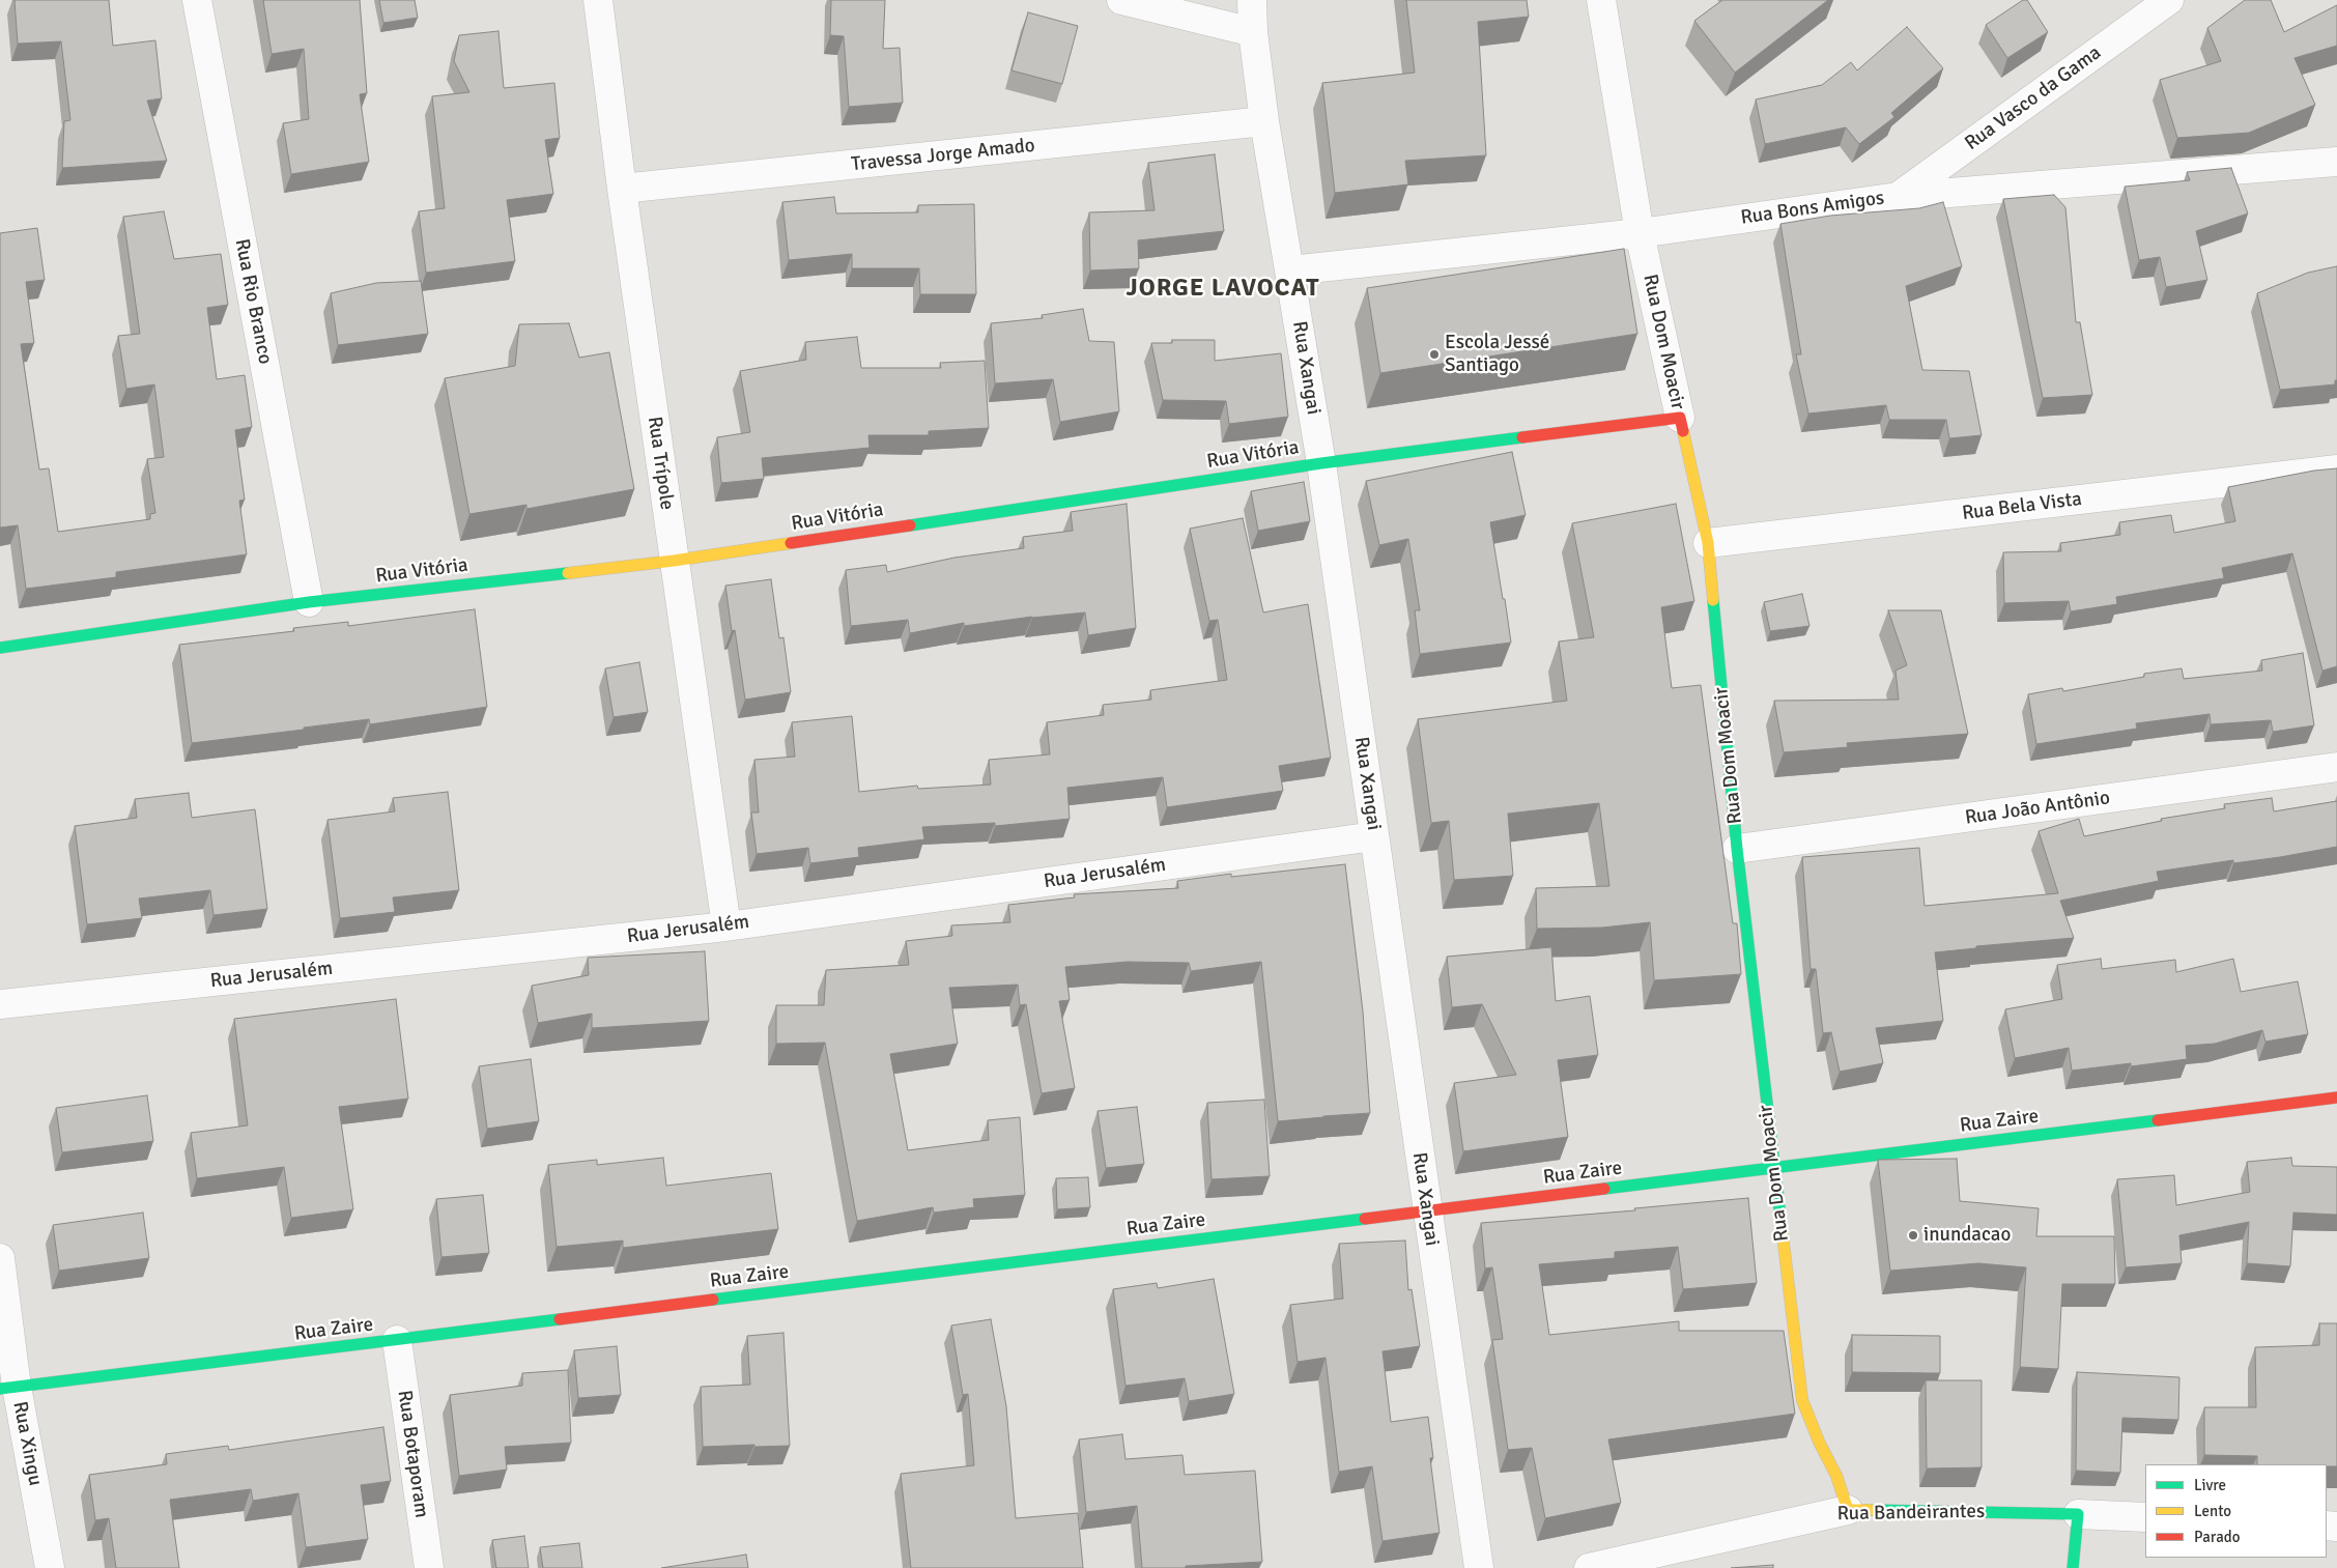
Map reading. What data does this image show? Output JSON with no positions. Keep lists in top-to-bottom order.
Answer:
{
  "streets": {
    "street": [
      "Rua Vasco da Gama",
      "Travessa Jorge Amado",
      "Rua Bons Amigos",
      "Rua Rio Branco",
      "Rua Dom Moacir",
      "Rua Xangai",
      "Rua Vitória",
      "Rua Trípole",
      "Rua Bela Vista",
      "Rua João Antônio",
      "Rua Jerusalém",
      "Rua Zaire",
      "Rua Xingu",
      "Rua Botaporam",
      "Rua Bandeirantes"
    ]
  },
  "crossings": [
    ["Rua Vasco da Gama", "Rua Bons Amigos"],
    ["Travessa Jorge Amado", "Rua Xangai"],
    ["Travessa Jorge Amado", "Rua Trípole"],
    ["Rua Bons Amigos", "Rua Dom Moacir"],
    ["Rua Bons Amigos", "Rua Xangai"],
    ["Rua Rio Branco", "Rua Vitória"],
    ["Rua Dom Moacir", "Rua Vitória"],
    ["Rua Dom Moacir", "Rua Bela Vista"],
    ["Rua Dom Moacir", "Rua João Antônio"],
    ["Rua Dom Moacir", "Rua Zaire"],
    ["Rua Dom Moacir", "Rua Bandeirantes"],
    ["Rua Xangai", "Rua Vitória"],
    ["Rua Xangai", "Rua Jerusalém"],
    ["Rua Xangai", "Rua Zaire"],
    ["Rua Vitória", "Rua Trípole"],
    ["Rua Trípole", "Rua Jerusalém"],
    ["Rua Zaire", "Rua Xingu"],
    ["Rua Zaire", "Rua Botaporam"]
  ],
  "districts": ["JORGE LAVOCAT"],
  "places": ["Escola Jessé Santiago", "inundacao"],
  "legend": ["Livre", "Lento", "Parado"]
}
